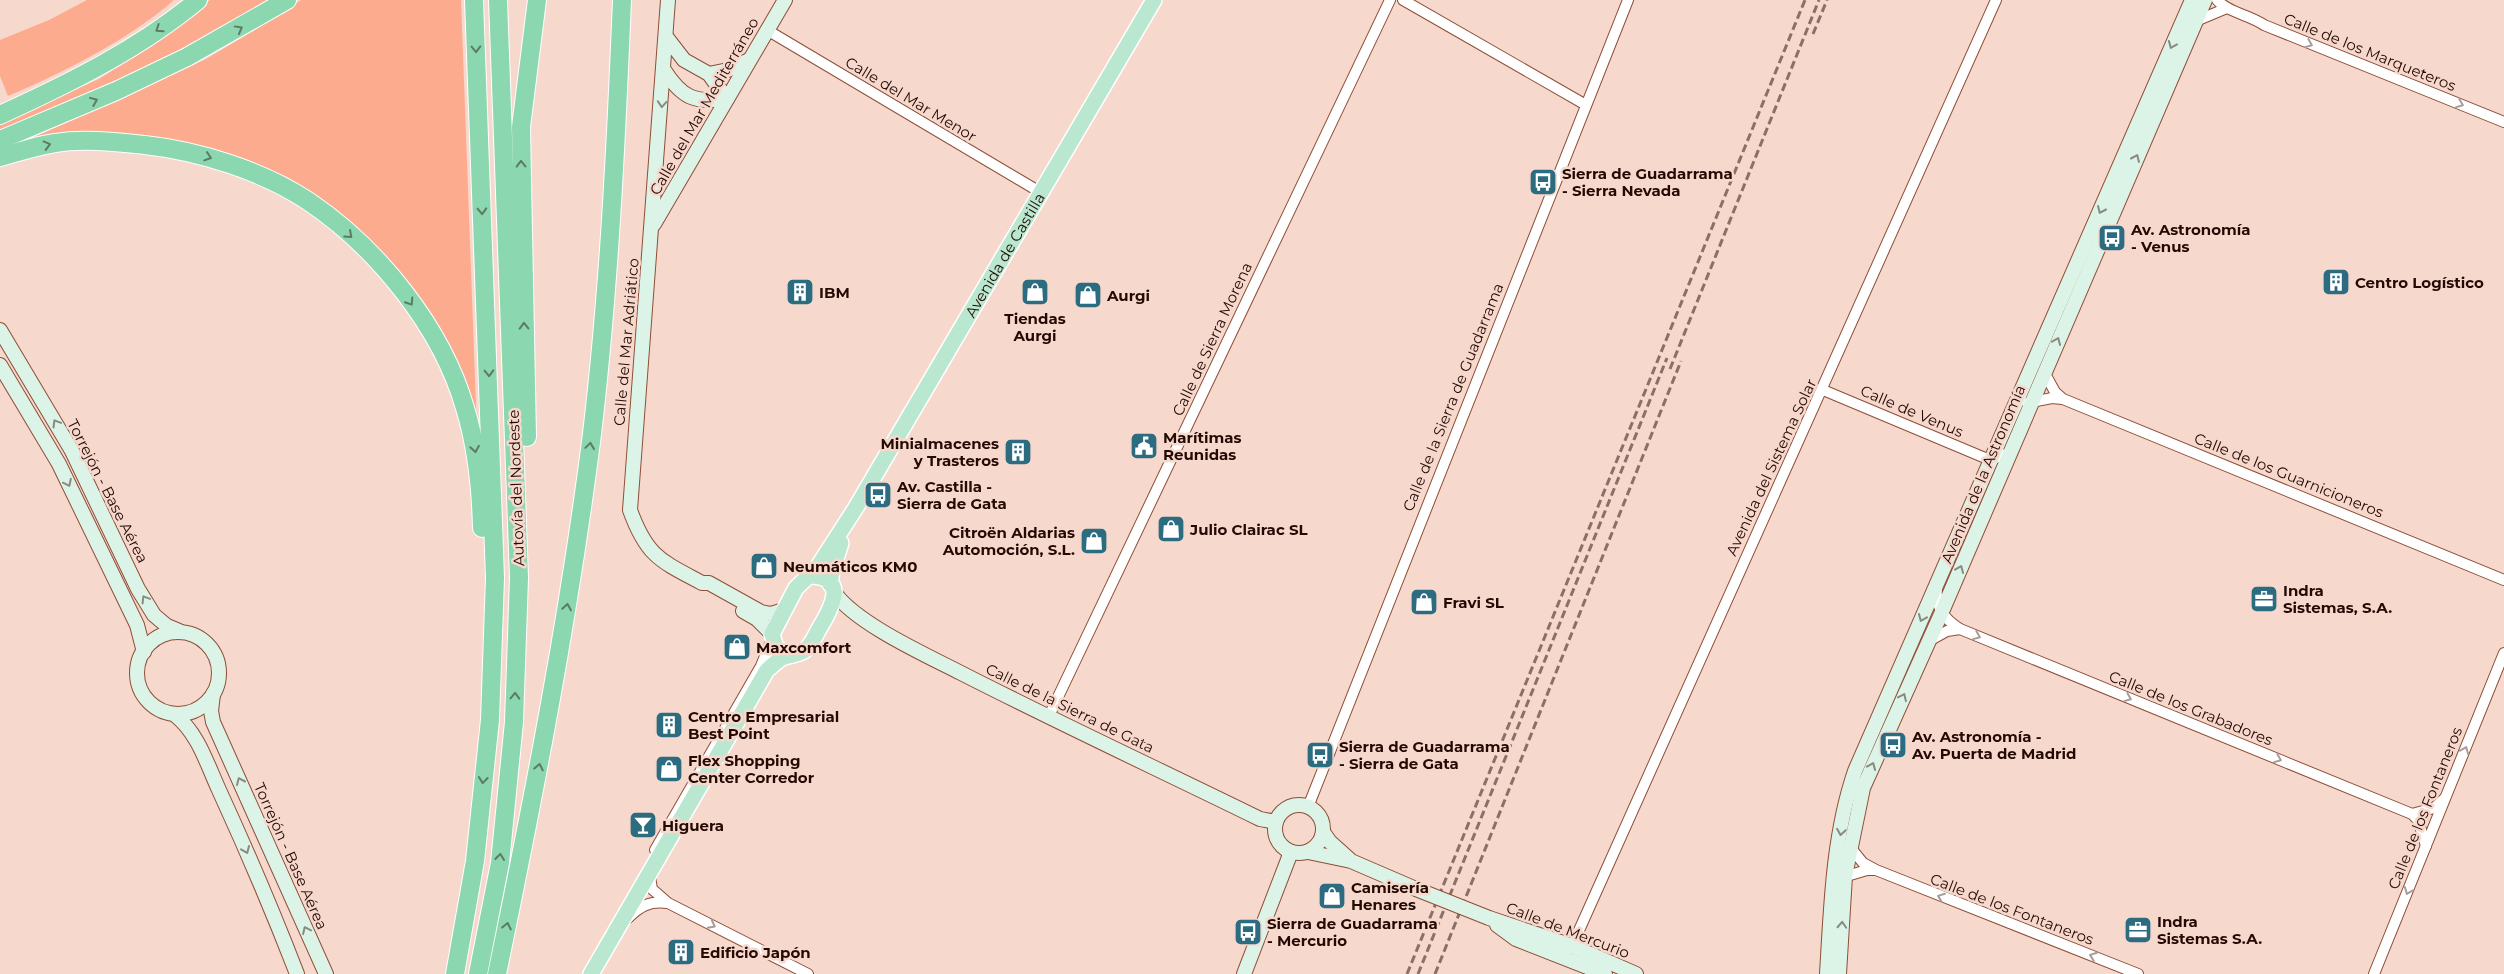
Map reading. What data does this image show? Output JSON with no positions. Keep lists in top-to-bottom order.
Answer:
{
  "streets": {
    "highway": ["Autovía del Nordeste"],
    "main road": ["Avenida de Castilla"],
    "street": [
      "Calle de los Marqueteros",
      "Calle del Mar Menor",
      "Calle del Mar Mediterráneo",
      "Calle de Sierra Morena",
      "Calle del Mar Adriático",
      "Calle de la Sierra de Guadarrama",
      "Calle de Venus",
      "Avenida del Sistema Solar",
      "Avenida de la Astronomía",
      "Calle de los Guarnicioneros",
      "Torrejón - Base Aérea",
      "Calle de la Sierra de Gata",
      "Calle de los Grabadores",
      "Calle de los Fontaneros",
      "Calle de Mercurio"
    ]
  },
  "crossings": [
    ["Calle del Mar Menor", "Calle del Mar Mediterráneo"],
    ["Calle del Mar Menor", "Avenida de Castilla"],
    ["Calle del Mar Mediterráneo", "Calle del Mar Adriático"],
    ["Avenida de Castilla", "Calle del Mar Adriático"],
    ["Avenida de Castilla", "Calle de la Sierra de Gata"],
    ["Calle de Sierra Morena", "Calle de la Sierra de Gata"],
    ["Calle de la Sierra de Guadarrama", "Calle de la Sierra de Gata"],
    ["Calle de Venus", "Avenida del Sistema Solar"],
    ["Calle de Venus", "Avenida de la Astronomía"],
    ["Avenida del Sistema Solar", "Calle de Mercurio"],
    ["Avenida de la Astronomía", "Calle de los Guarnicioneros"],
    ["Avenida de la Astronomía", "Calle de los Grabadores"],
    ["Avenida de la Astronomía", "Calle de los Fontaneros"]
  ],
  "one_way": ["Calle de los Marqueteros", "Calle de los Grabadores"],
  "places": {
    "bus stop": [
      "Sierra de Guadarrama - Sierra Nevada",
      "Av. Astronomía - Venus",
      "Av. Castilla - Sierra de Gata",
      "Av. Astronomía - Av. Puerta de Madrid",
      "Sierra de Guadarrama - Sierra de Gata",
      "Sierra de Guadarrama - Mercurio"
    ],
    "building": [
      "Centro Logístico",
      "IBM",
      "Minialmacenes y Trasteros",
      "Centro Empresarial Best Point",
      "Edificio Japón"
    ],
    "shop": [
      "Tiendas Aurgi",
      "Aurgi",
      "Julio Clairac SL",
      "Citroën Aldarias Automoción, S.L.",
      "Neumáticos KM0",
      "Fravi SL",
      "Maxcomfort",
      "Flex Shopping Center Corredor",
      "Camisería Henares"
    ],
    "public building": ["Marítimas Reunidas"],
    "office": ["Indra Sistemas, S.A.", "Indra Sistemas S.A."],
    "bar": ["Higuera"]
  }
}
